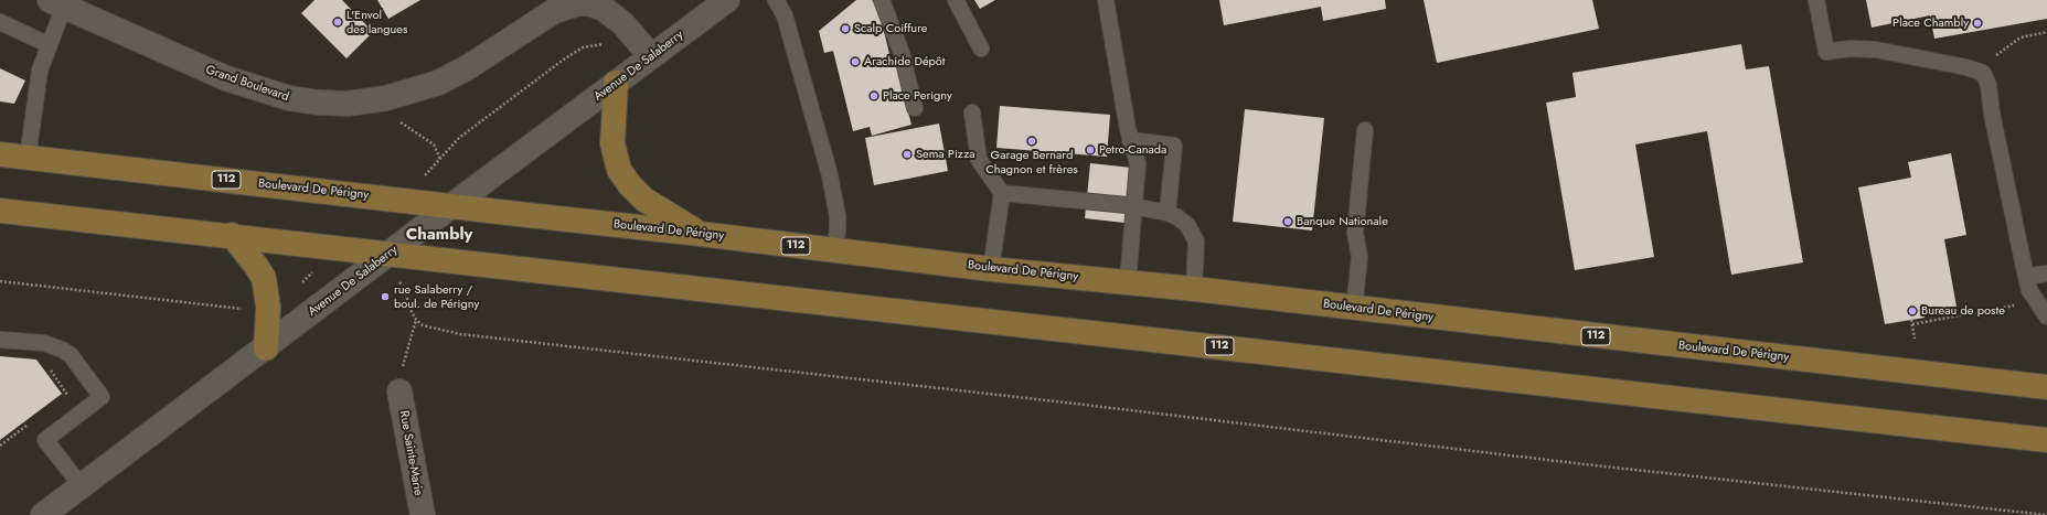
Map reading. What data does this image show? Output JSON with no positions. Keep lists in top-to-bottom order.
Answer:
{
  "streets": {
    "main road": ["112", "Boulevard De Périgny"],
    "street": ["Avenue De Salaberry", "Grand Boulevard", "Rue Sainte-Marie"]
  },
  "crossings": [
    ["Avenue De Salaberry", "Grand Boulevard"],
    ["Avenue De Salaberry", "112"],
    ["Avenue De Salaberry", "Boulevard De Périgny"]
  ],
  "districts": ["Chambly"],
  "places": [
    "L'Envol des langues",
    "Place Chambly",
    "Scalp Coiffure",
    "Arachide Dépôt",
    "Place Perigny",
    "Garage Bernard Chagnon et frères",
    "Petro-Canada",
    "Sema Pizza",
    "Banque Nationale",
    "rue Salaberry / boul. de Périgny",
    "Bureau de poste"
  ]
}
